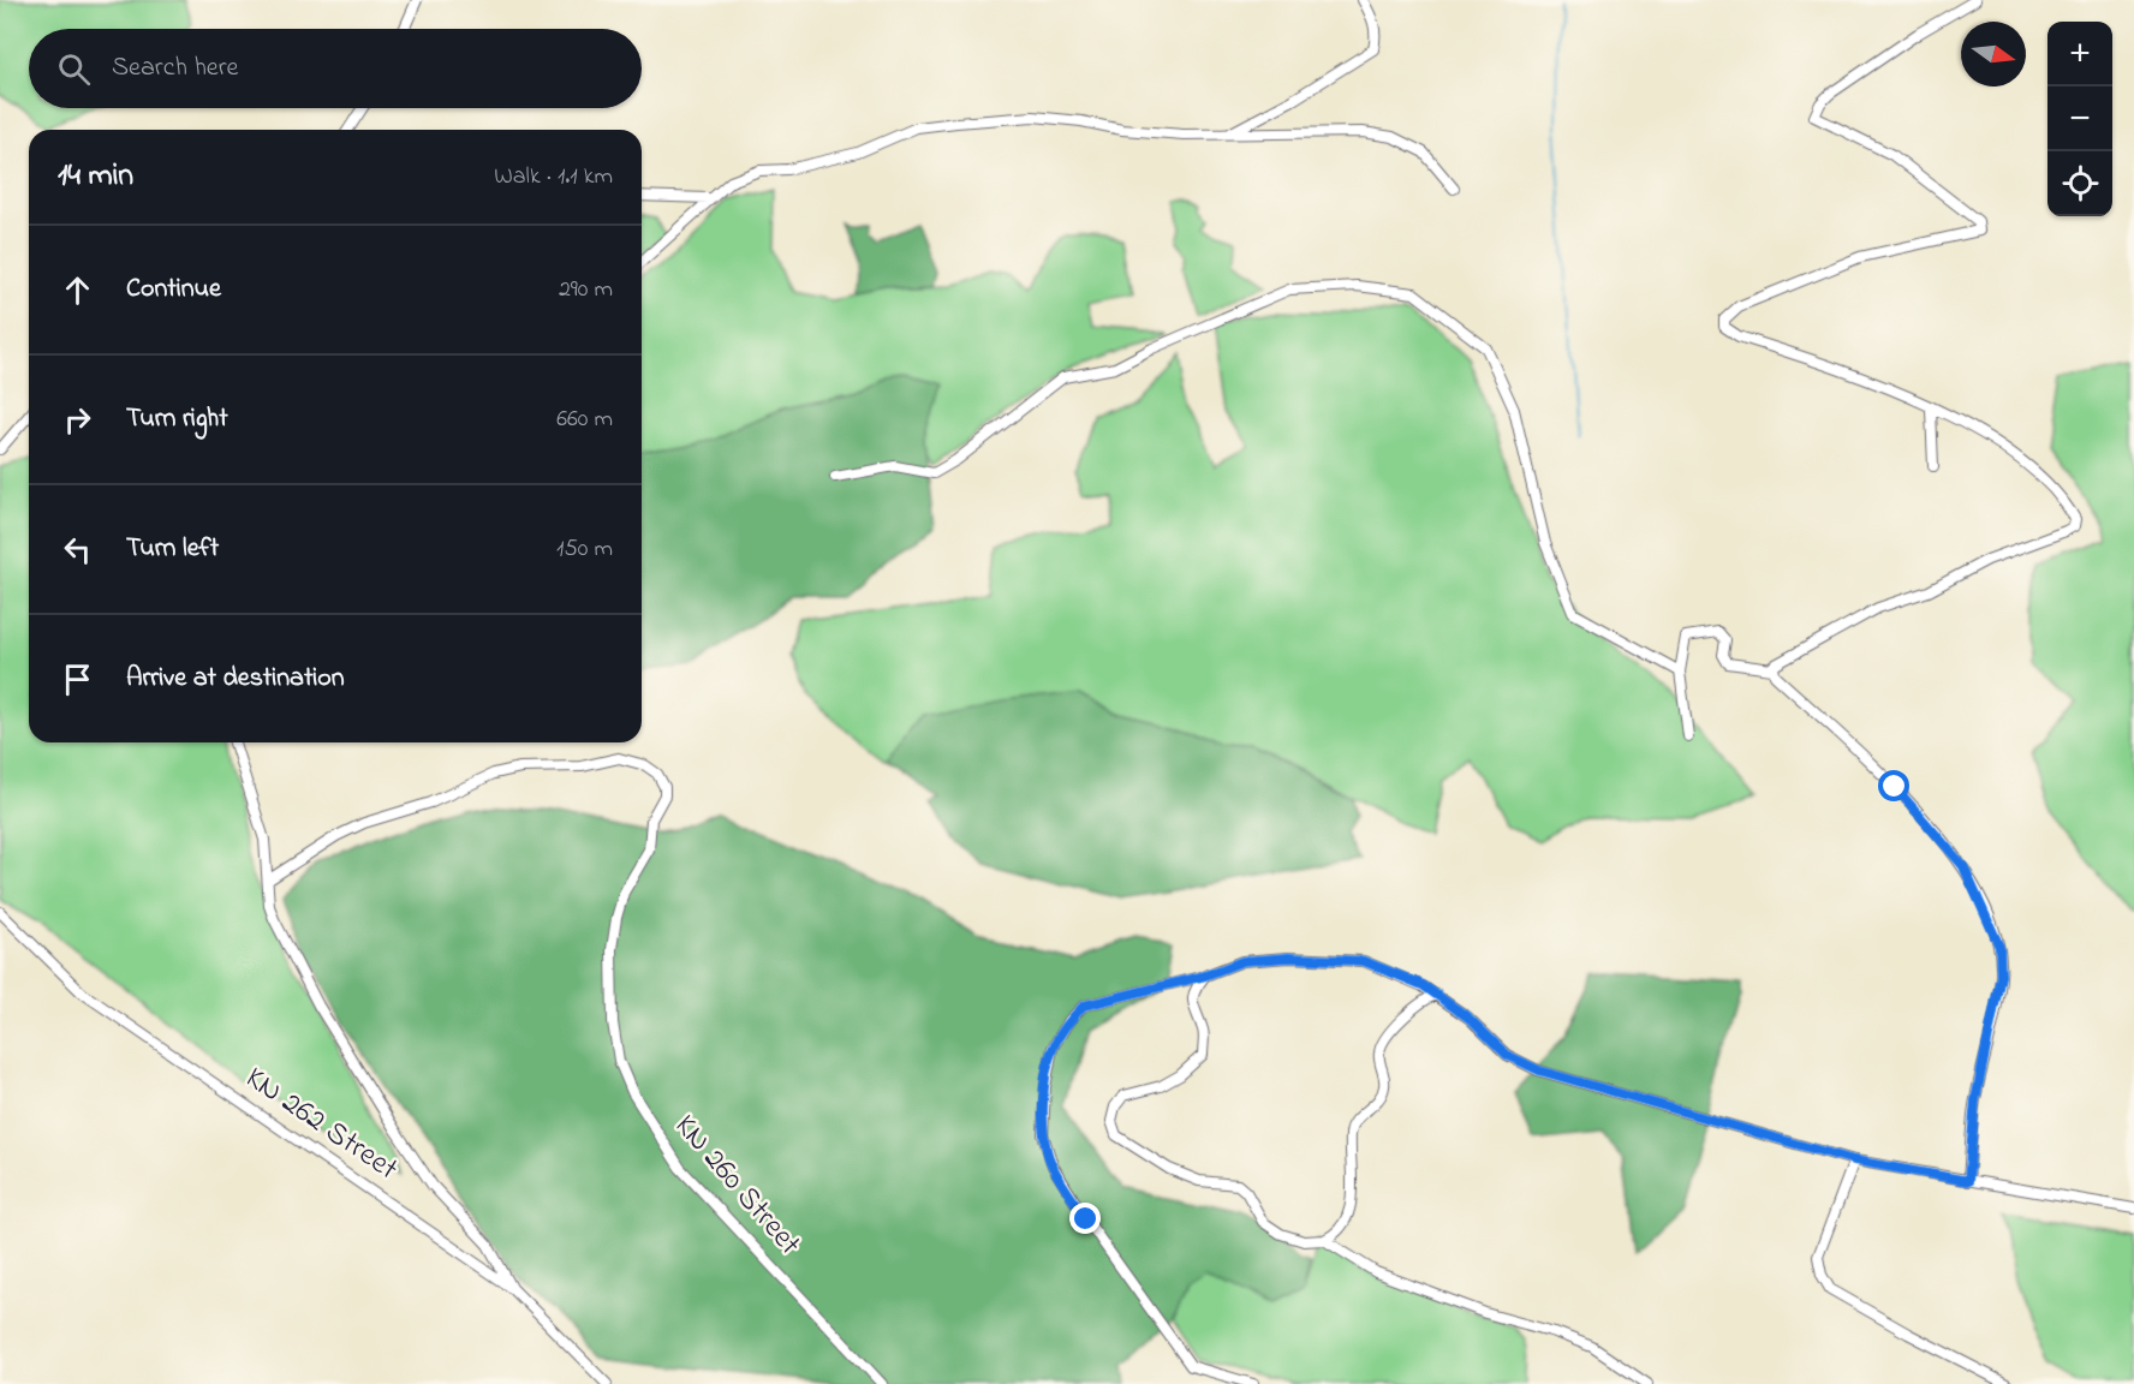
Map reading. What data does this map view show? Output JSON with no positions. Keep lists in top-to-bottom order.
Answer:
{
  "streets": {
    "street": ["KN 262 Street", "KN 260 Street"]
  },
  "north": "right",
  "page": {
    "map_buttons": ["+", "−"],
    "search": "Search here",
    "heading": ["14 min", "Walk · 1.1 km"],
    "list": [
      ["Continue", "290 m"],
      ["Turn right", "660 m"],
      ["Turn left", "150 m"],
      "Arrive at destination"
    ]
  }
}
